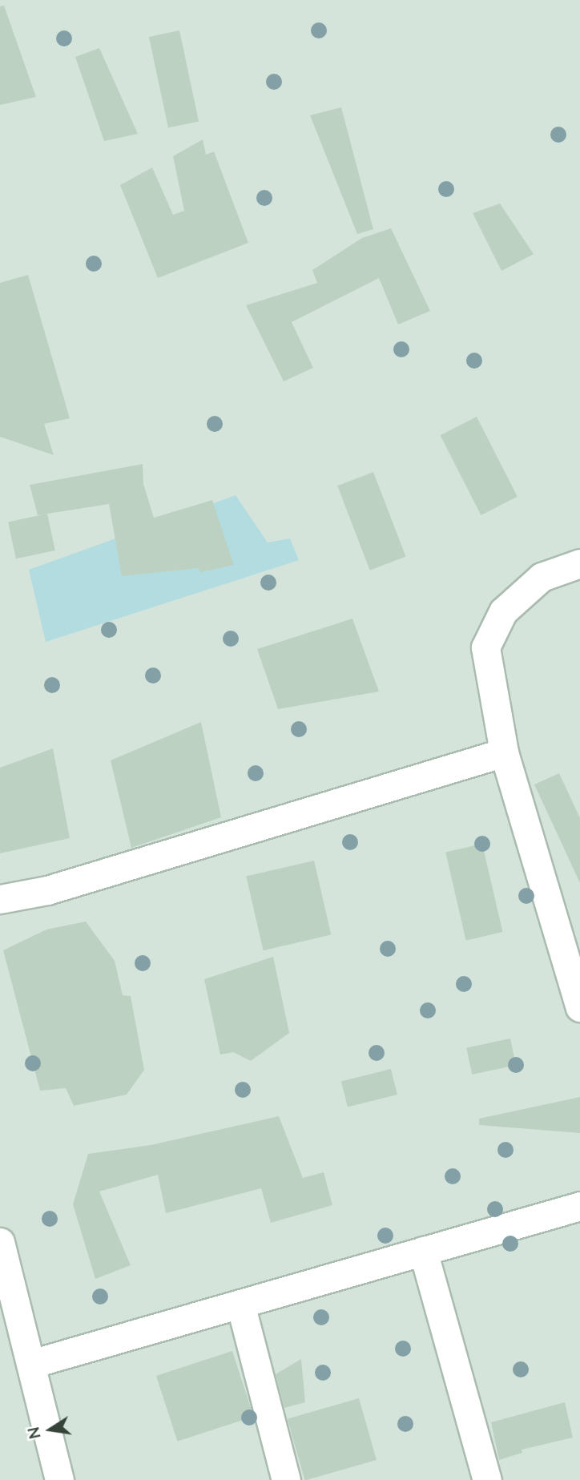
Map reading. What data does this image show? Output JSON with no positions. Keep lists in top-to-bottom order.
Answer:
{
  "north": "left"
}
